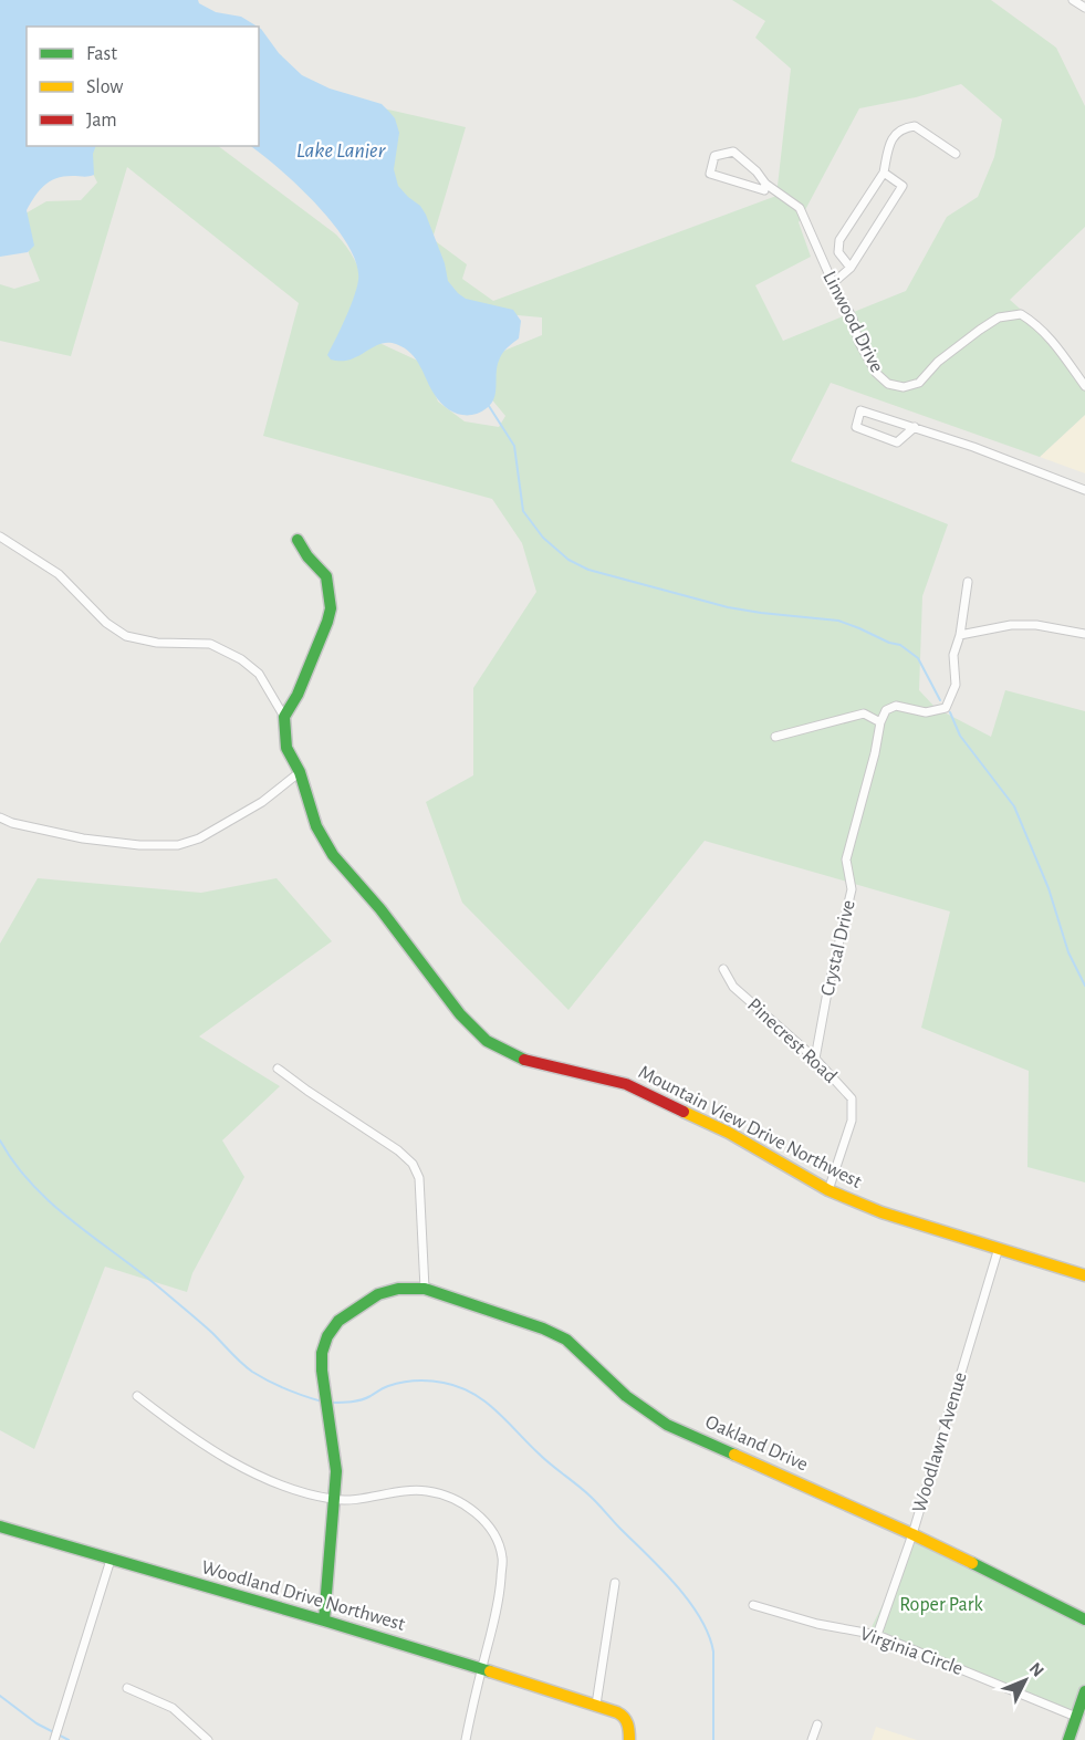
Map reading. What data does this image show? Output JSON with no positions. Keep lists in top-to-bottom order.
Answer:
{
  "streets": {
    "main road": ["Mountain View Drive Northwest", "Oakland Drive", "Woodland Drive Northwest"],
    "street": [
      "Linwood Drive",
      "Crystal Drive",
      "Pinecrest Road",
      "Woodlawn Avenue",
      "Virginia Circle"
    ]
  },
  "crossings": [
    ["Crystal Drive", "Pinecrest Road"],
    ["Pinecrest Road", "Mountain View Drive Northwest"],
    ["Mountain View Drive Northwest", "Woodlawn Avenue"],
    ["Woodlawn Avenue", "Oakland Drive"],
    ["Woodlawn Avenue", "Virginia Circle"]
  ],
  "water": ["Lake Lanier"],
  "parks": ["Roper Park"],
  "legend": ["Fast", "Slow", "Jam"],
  "north": "top right"
}
